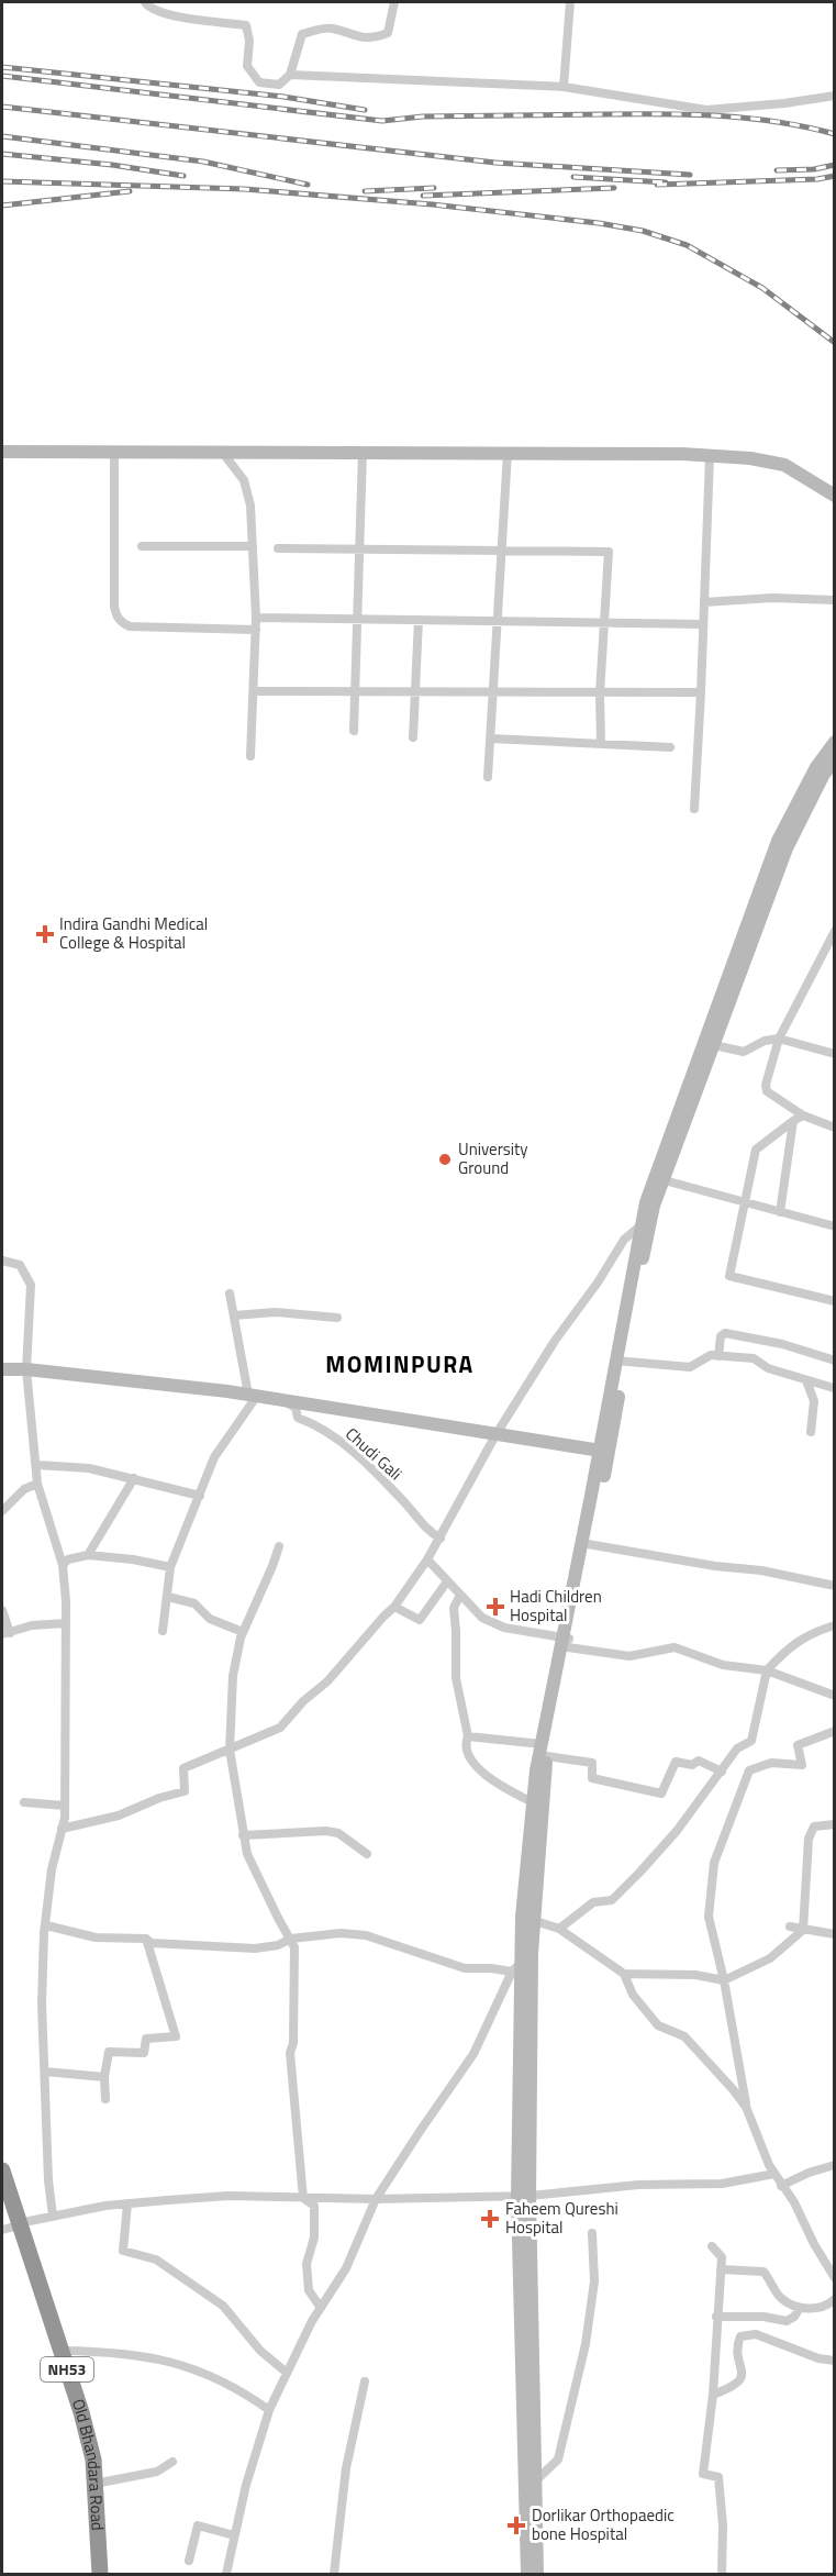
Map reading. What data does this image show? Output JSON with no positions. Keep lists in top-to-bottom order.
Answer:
{
  "streets": {
    "highway": ["NH53", "Old Bhandara Road"],
    "street": ["Chudi Gali"]
  },
  "districts": ["MOMINPURA"],
  "places": {
    "health": [
      "Indira Gandhi Medical College & Hospital",
      "Hadi Children Hospital",
      "Faheem Qureshi Hospital",
      "Dorlikar Orthopaedic bone Hospital"
    ],
    "other": ["University Ground"]
  }
}
